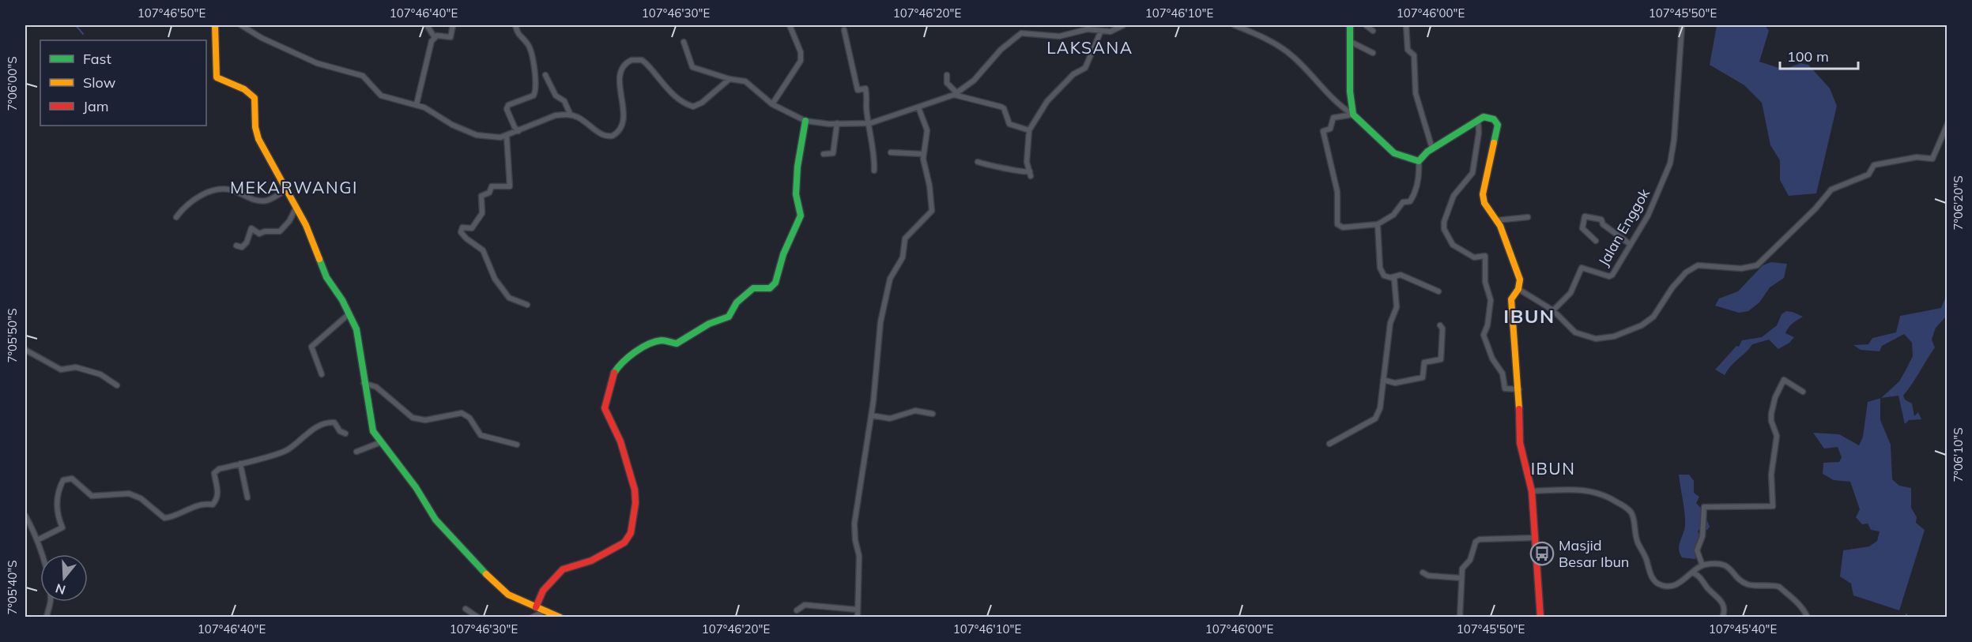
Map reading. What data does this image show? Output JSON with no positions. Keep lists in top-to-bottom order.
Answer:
{
  "streets": {
    "street": ["Jalan Enggok"]
  },
  "districts": [
    "LAKSANA",
    "MEKARWANGI",
    "IBUN",
    "IBUN"
  ],
  "places": {
    "bus stop": ["Masjid Besar Ibun"]
  },
  "legend": ["Fast", "Slow", "Jam"],
  "scale_bar": "100 m",
  "north": "bottom",
  "coordinates": [
    "107°46'50\"E",
    "107°46'40\"E",
    "107°46'30\"E",
    "107°46'20\"E",
    "107°46'10\"E",
    "107°46'00\"E",
    "107°45'50\"E",
    "7°06'00\"S",
    "7°06'20\"S",
    "7°05'50\"S",
    "7°06'10\"S",
    "7°05'40\"S",
    "107°45'40\"E"
  ]
}
